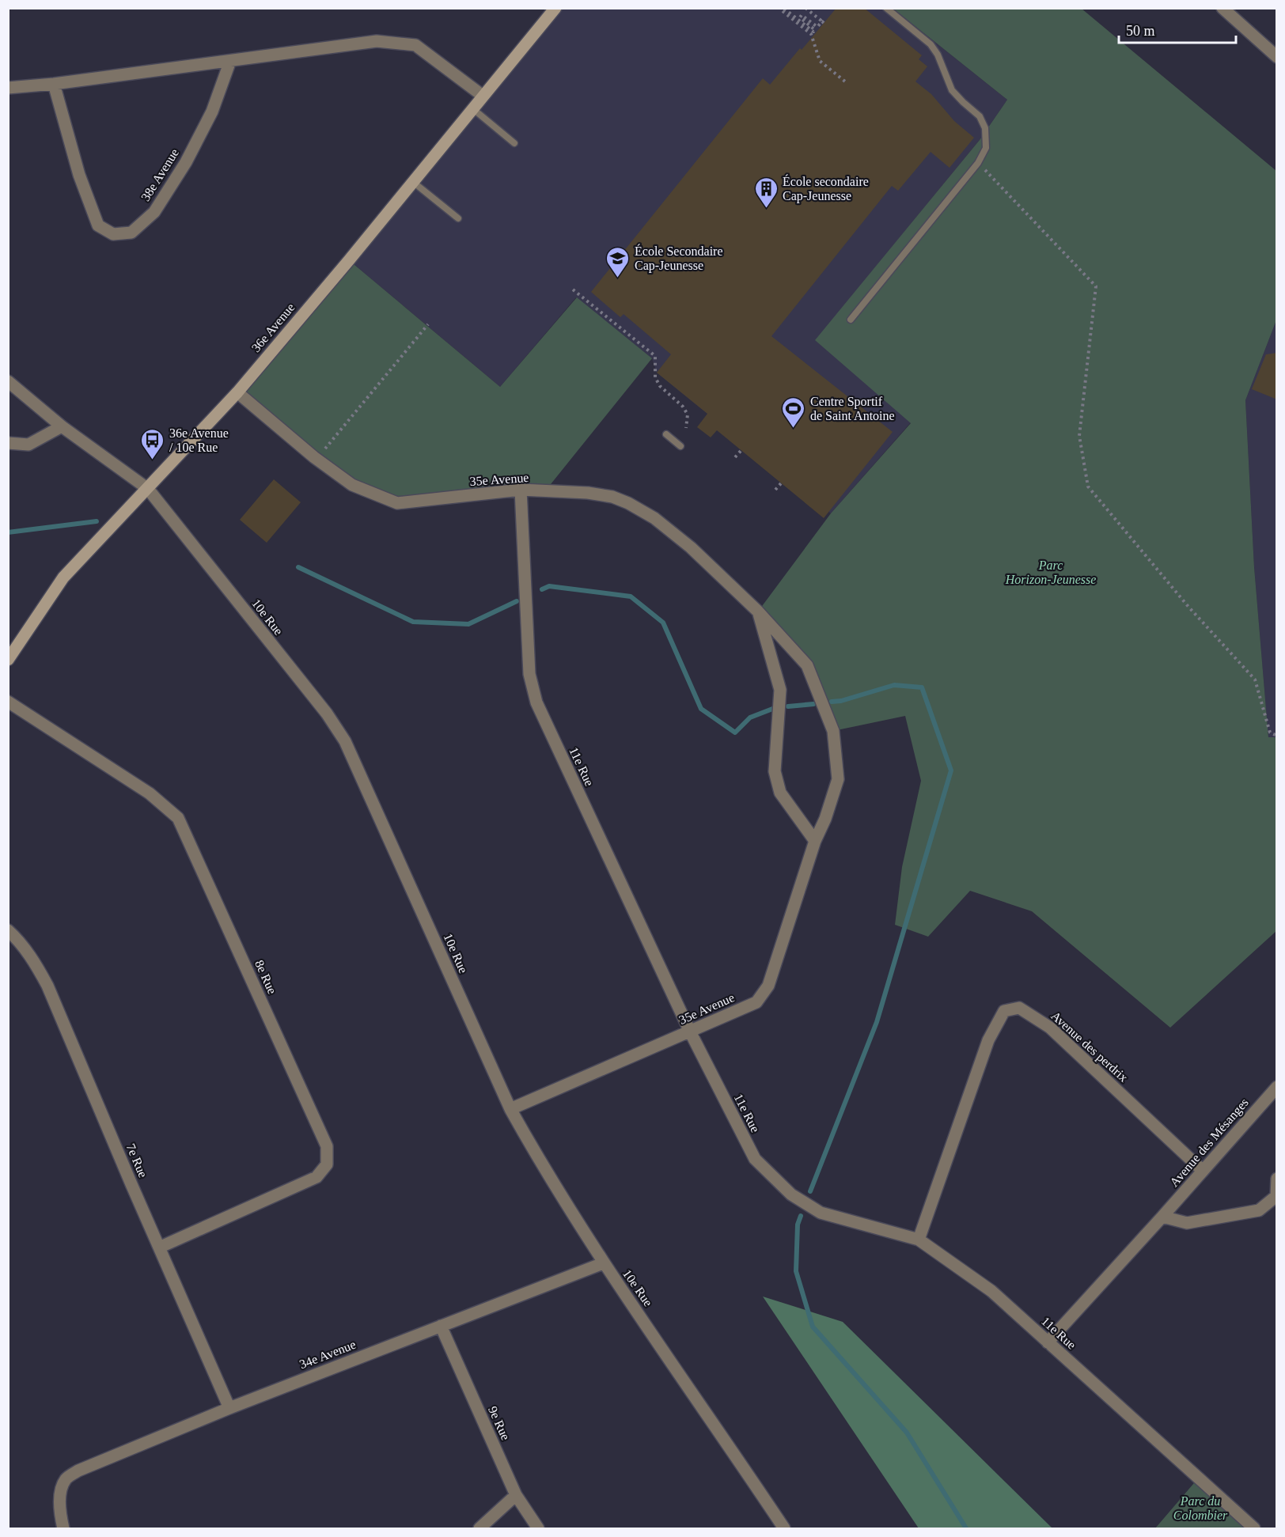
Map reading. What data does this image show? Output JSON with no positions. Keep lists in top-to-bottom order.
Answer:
{
  "streets": {
    "street": [
      "38e Avenue",
      "36e Avenue",
      "35e Avenue",
      "10e Rue",
      "11e Rue",
      "8e Rue",
      "Avenue des perdrix",
      "Avenue des Mésanges",
      "7e Rue",
      "34e Avenue",
      "9e Rue"
    ]
  },
  "crossings": [
    ["36e Avenue", "35e Avenue"],
    ["36e Avenue", "10e Rue"],
    ["35e Avenue", "10e Rue"],
    ["35e Avenue", "11e Rue"],
    ["10e Rue", "34e Avenue"],
    ["11e Rue", "Avenue des perdrix"],
    ["11e Rue", "Avenue des Mésanges"],
    ["8e Rue", "7e Rue"],
    ["Avenue des perdrix", "Avenue des Mésanges"],
    ["7e Rue", "34e Avenue"],
    ["34e Avenue", "9e Rue"]
  ],
  "parks": ["Parc Horizon-Jeunesse", "Parc du Colombier"],
  "places": {
    "building": ["École secondaire Cap-Jeunesse"],
    "school or university": ["École Secondaire Cap-Jeunesse"],
    "sports": ["Centre Sportif de Saint Antoine"],
    "bus stop": ["36e Avenue / 10e Rue"]
  },
  "scale_bar": "50 m"
}
